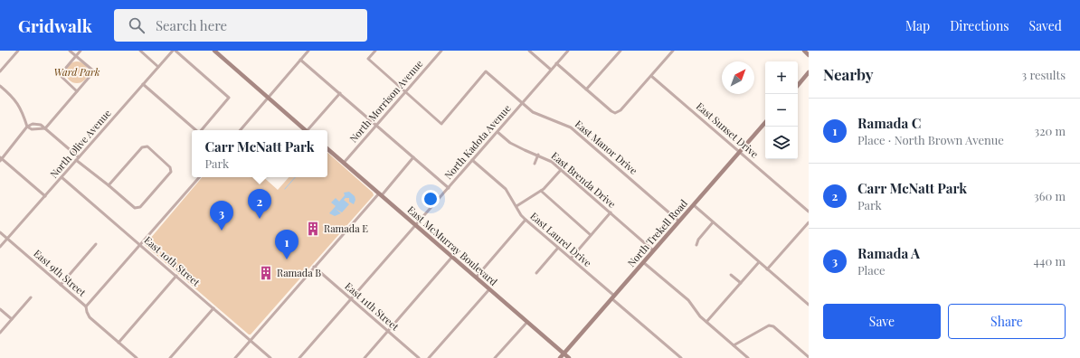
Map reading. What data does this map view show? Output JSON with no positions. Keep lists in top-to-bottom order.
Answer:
{
  "streets": {
    "street": [
      "North Morrison Avenue",
      "East Sunset Drive",
      "North Kadota Avenue",
      "North Olive Avenue",
      "East Manor Drive",
      "East Brenda Drive",
      "North Trekell Road",
      "East Laurel Drive",
      "East McMurray Boulevard",
      "East 10th Street",
      "East 9th Street",
      "East 11th Street"
    ]
  },
  "crossings": [
    ["North Morrison Avenue", "East Manor Drive"],
    ["North Morrison Avenue", "East McMurray Boulevard"],
    ["East Sunset Drive", "North Trekell Road"],
    ["North Kadota Avenue", "East Manor Drive"],
    ["North Kadota Avenue", "East Brenda Drive"],
    ["North Kadota Avenue", "East Laurel Drive"],
    ["North Kadota Avenue", "East McMurray Boulevard"],
    ["North Kadota Avenue", "East 11th Street"],
    ["North Olive Avenue", "East 10th Street"],
    ["North Olive Avenue", "East 9th Street"],
    ["East Manor Drive", "North Trekell Road"],
    ["East Brenda Drive", "North Trekell Road"],
    ["North Trekell Road", "East Laurel Drive"],
    ["North Trekell Road", "East McMurray Boulevard"]
  ],
  "parks": ["Ward Park"],
  "places": {
    "building": ["Ramada E", "Ramada B"]
  },
  "north": "top right",
  "page": {
    "header": "Gridwalk",
    "search": "Search here",
    "nav": ["Map", "Directions", "Saved"],
    "heading": ["Nearby", "3 results"],
    "map_buttons": ["+", "−"],
    "list": [
      {
        "mark": "1",
        "name": "Ramada C",
        "note": "Place · North Brown Avenue",
        "value": "320 m"
      },
      {
        "mark": "2",
        "name": "Carr McNatt Park",
        "note": "Park",
        "value": "360 m"
      },
      {
        "mark": "3",
        "name": "Ramada A",
        "note": "Place",
        "value": "440 m"
      }
    ],
    "popup": ["Carr McNatt Park", "Park"],
    "pins": ["2", "3", "1"],
    "buttons": ["Save", "Share"]
  }
}
